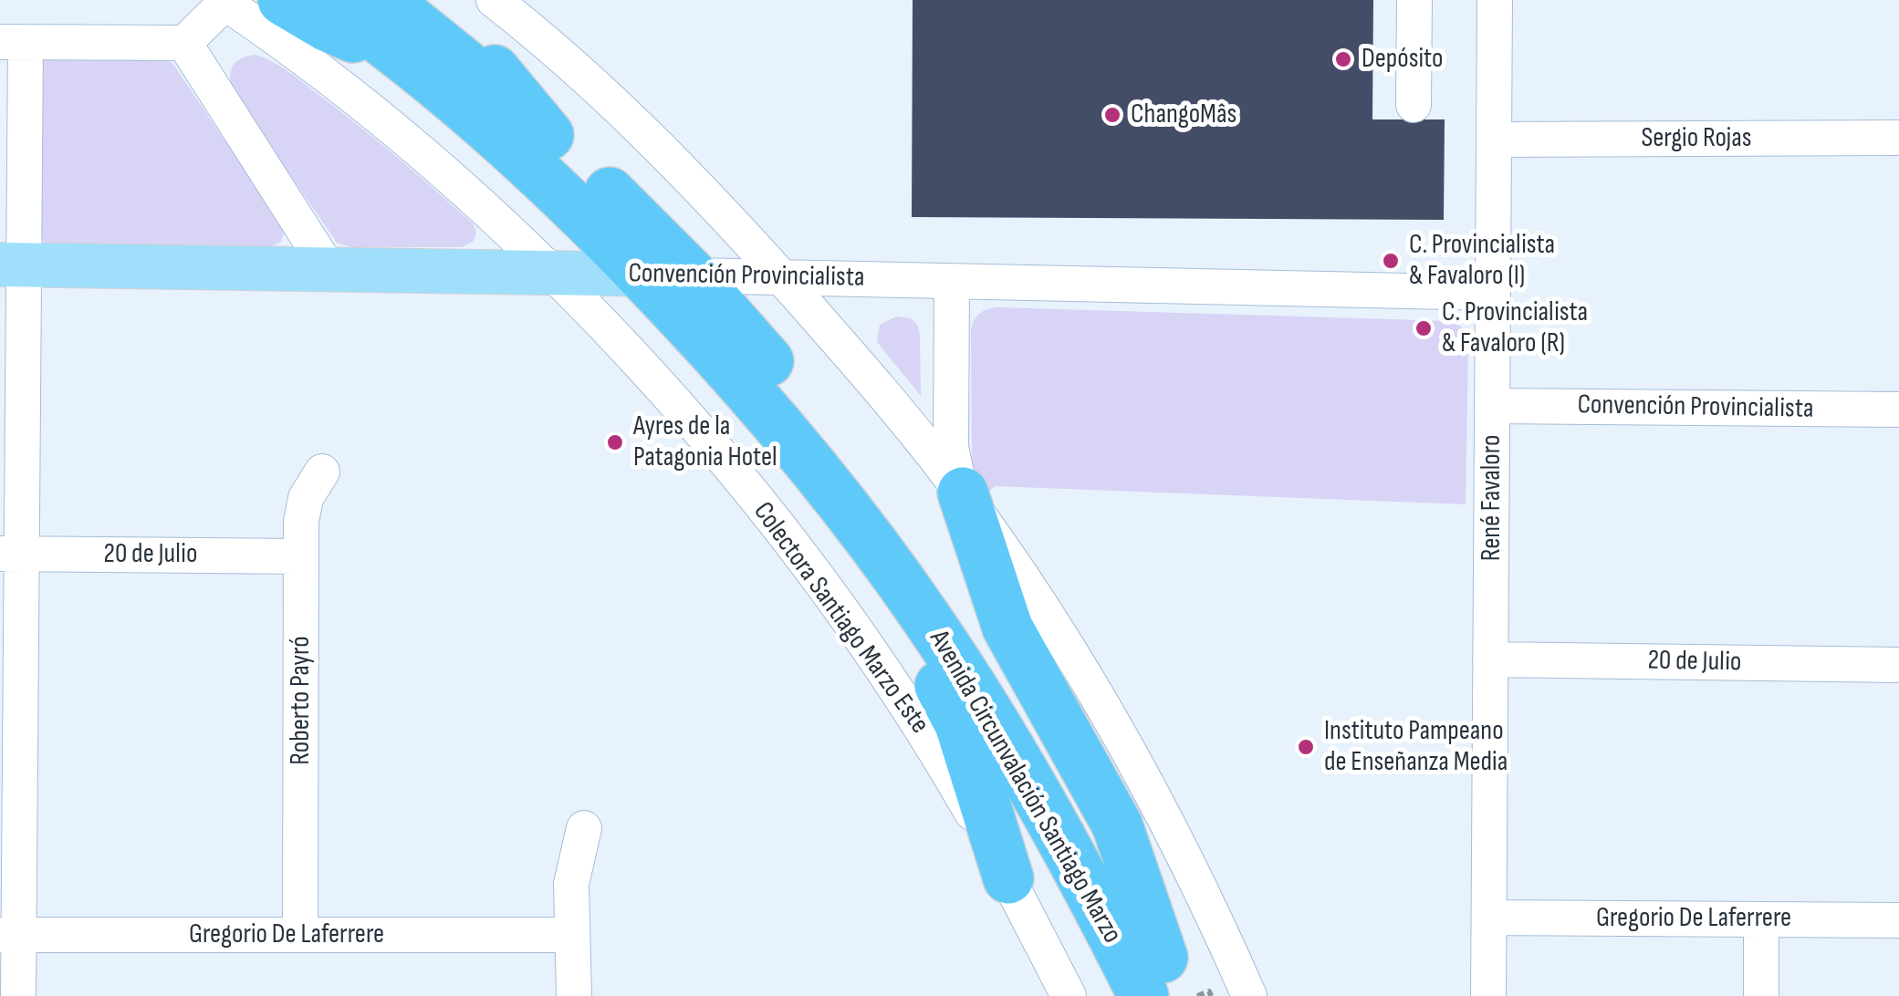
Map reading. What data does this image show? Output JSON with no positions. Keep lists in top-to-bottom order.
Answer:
{
  "streets": {
    "highway": ["Avenida Circunvalación Santiago Marzo"],
    "main road": ["Convención Provincialista"],
    "street": [
      "Sergio Rojas",
      "René Favaloro",
      "20 de Julio",
      "Colectora Santiago Marzo Este",
      "Roberto Payró",
      "Gregorio De Laferrere"
    ]
  },
  "crossings": [
    ["Sergio Rojas", "René Favaloro"],
    ["Convención Provincialista", "René Favaloro"],
    ["Convención Provincialista", "Colectora Santiago Marzo Este"],
    ["Convención Provincialista", "Avenida Circunvalación Santiago Marzo"],
    ["René Favaloro", "20 de Julio"],
    ["René Favaloro", "Gregorio De Laferrere"],
    ["20 de Julio", "Roberto Payró"],
    ["Roberto Payró", "Gregorio De Laferrere"]
  ],
  "places": [
    "Depósito",
    "ChangoMâs",
    "C. Provincialista & Favaloro (I)",
    "C. Provincialista & Favaloro (R)",
    "Ayres de la Patagonia Hotel",
    "Instituto Pampeano de Enseñanza Media"
  ]
}
